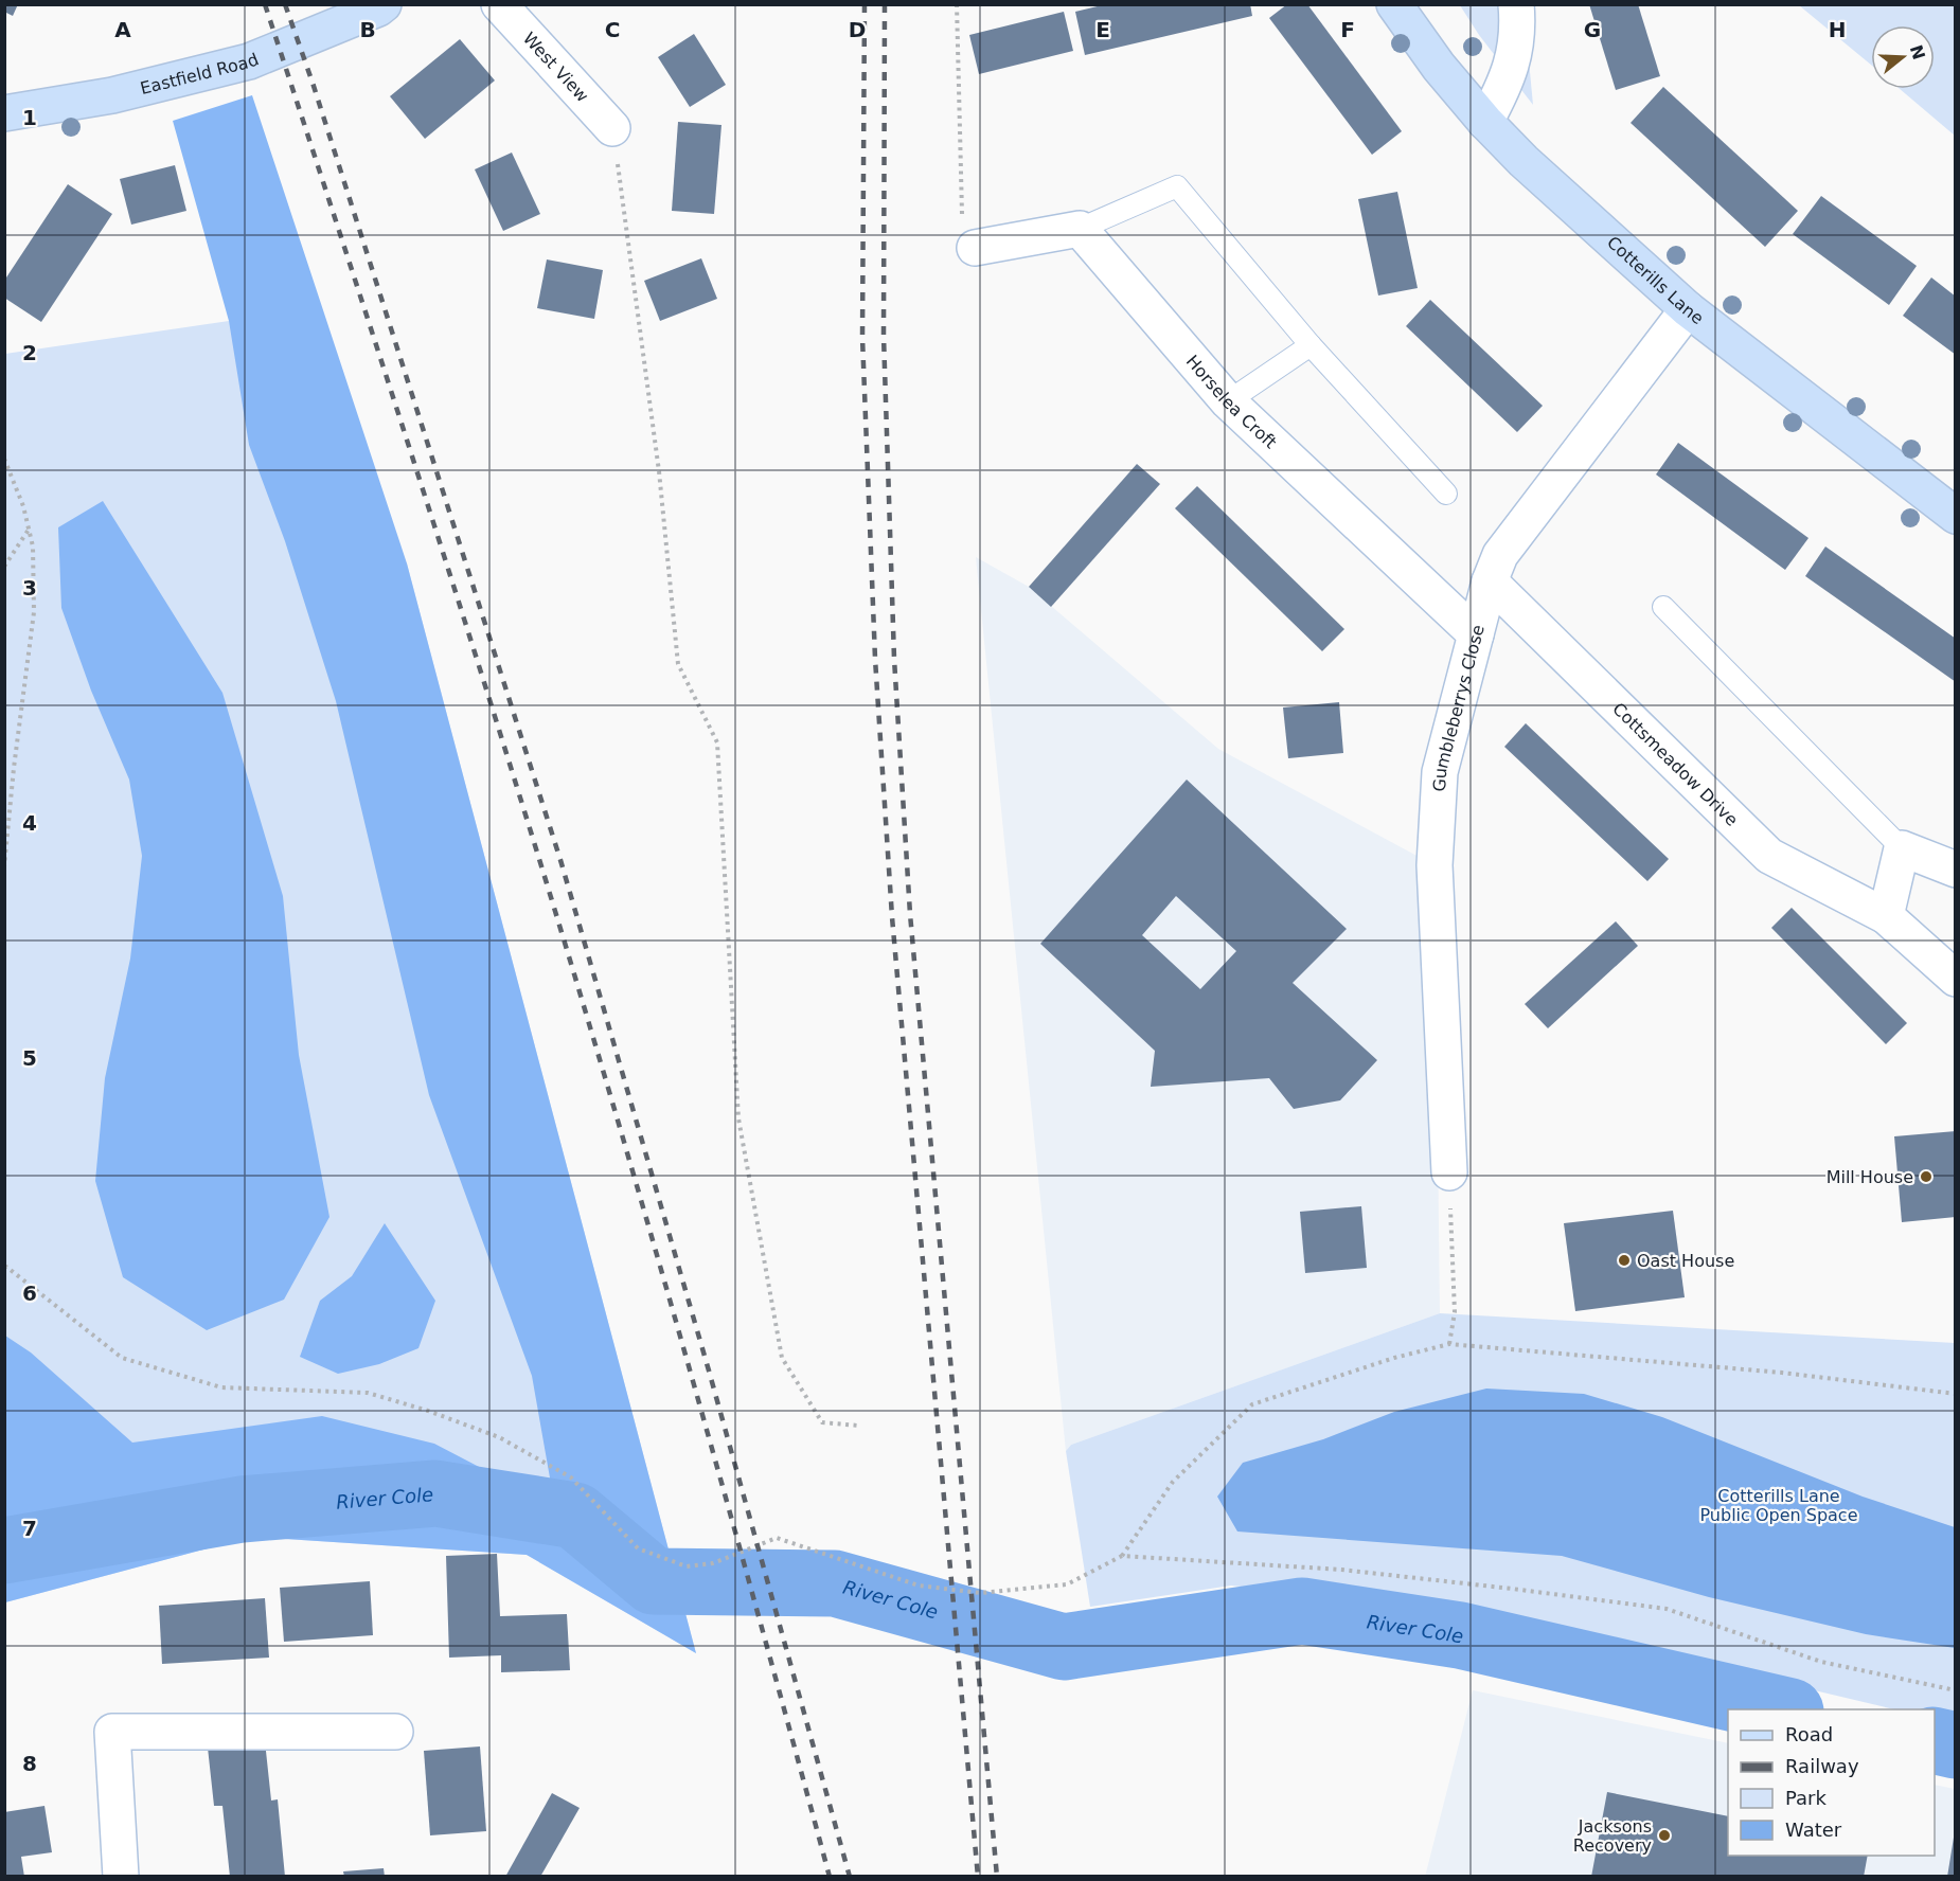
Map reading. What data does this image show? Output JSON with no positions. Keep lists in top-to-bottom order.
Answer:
{
  "streets": {
    "street": [
      "West View",
      "Eastfield Road",
      "Cotterills Lane",
      "Horselea Croft",
      "Gumbleberrys Close",
      "Cottsmeadow Drive"
    ]
  },
  "crossings": [
    ["Cotterills Lane", "Gumbleberrys Close"],
    ["Horselea Croft", "Gumbleberrys Close"],
    ["Gumbleberrys Close", "Cottsmeadow Drive"]
  ],
  "water": ["River Cole"],
  "parks": ["Cotterills Lane Public Open Space"],
  "places": ["Mill House", "Oast House", "Jacksons Recovery"],
  "legend": [
    "Road",
    "Railway",
    "Park",
    "Water"
  ],
  "north": "right",
  "grid": {
    "columns": [
      "A",
      "B",
      "C",
      "D",
      "E",
      "F",
      "G",
      "H"
    ],
    "rows": [
      "1",
      "2",
      "3",
      "4",
      "5",
      "6",
      "7",
      "8"
    ]
  }
}
